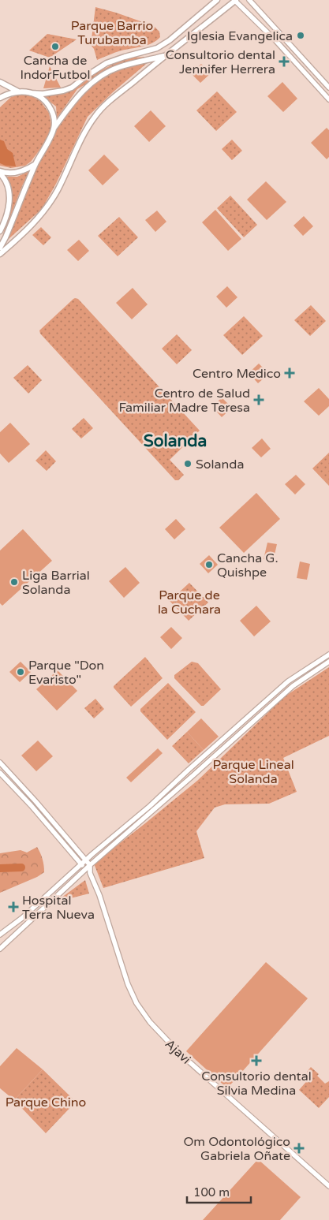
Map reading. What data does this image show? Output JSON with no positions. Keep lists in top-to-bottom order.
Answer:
{
  "streets": {
    "street": ["Ajavi"]
  },
  "districts": ["Solanda"],
  "parks": [
    "Parque Barrio Turubamba",
    "Parque de la Cuchara",
    "Parque Lineal Solanda",
    "Parque Chino"
  ],
  "places": {
    "other": [
      "Iglesia Evangelica",
      "Cancha de IndorFutbol",
      "Solanda",
      "Cancha G. Quishpe",
      "Liga Barrial Solanda",
      "Parque \"Don Evaristo\""
    ],
    "health": [
      "Consultorio dental Jennifer Herrera",
      "Centro Medico",
      "Centro de Salud Familiar Madre Teresa",
      "Hospital Terra Nueva",
      "Consultorio dental Silvia Medina",
      "Om Odontológico Gabriela Oñate"
    ]
  },
  "scale_bar": "100 m"
}
